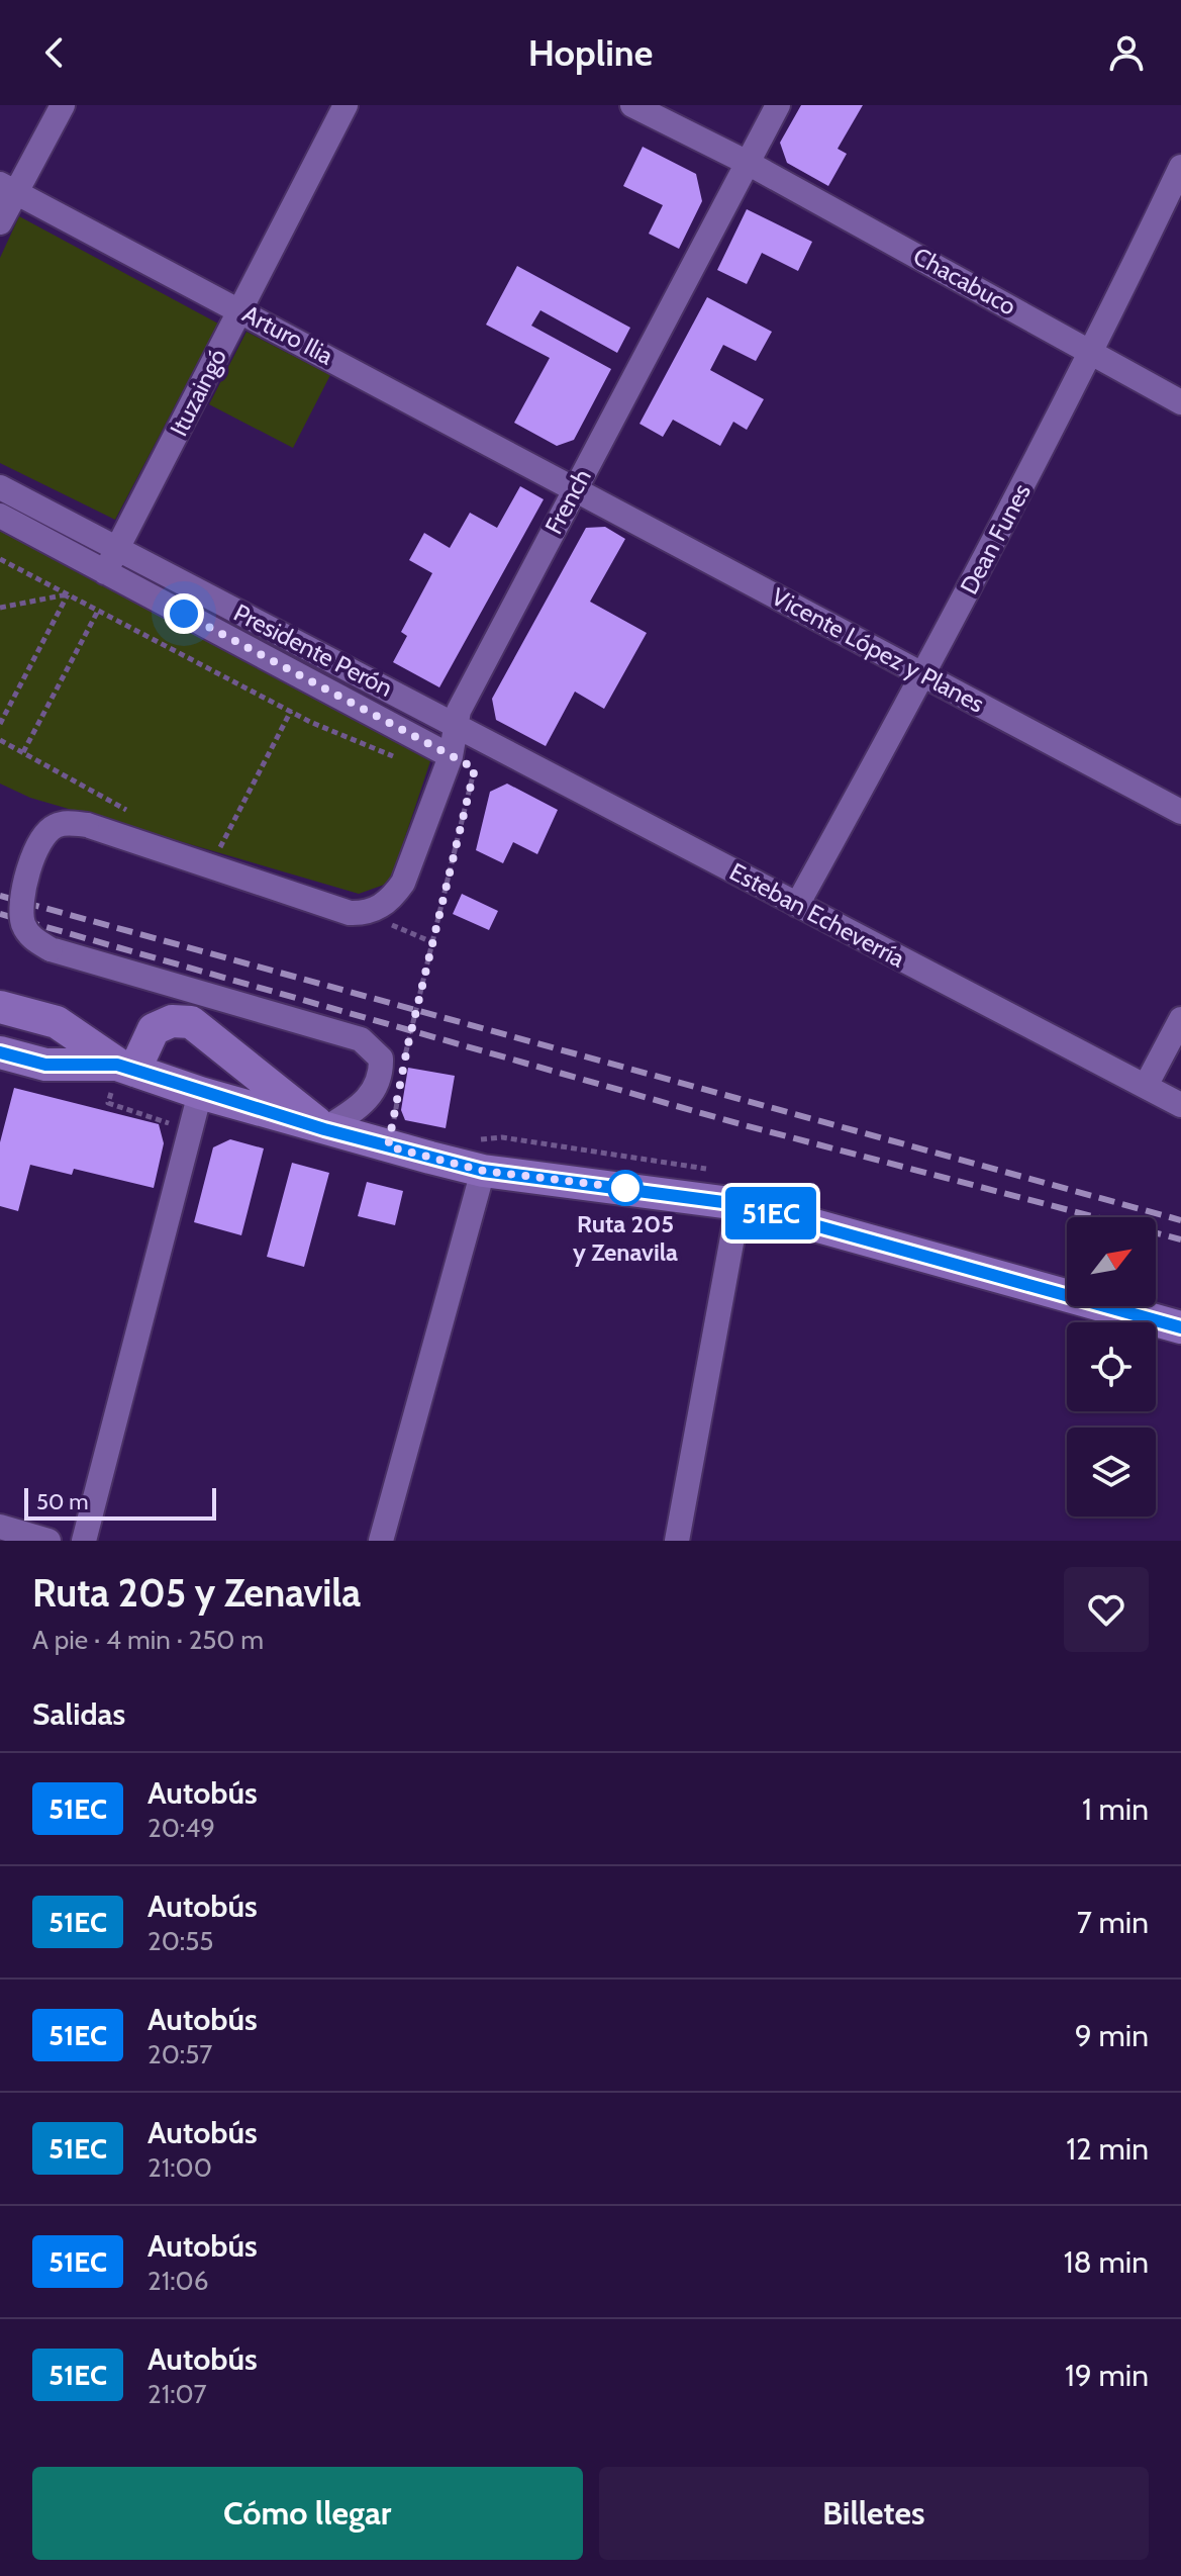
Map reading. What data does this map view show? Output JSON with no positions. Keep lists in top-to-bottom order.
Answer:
{
  "streets": {
    "street": [
      "Chacabuco",
      "Arturo Ilia",
      "Ituzaingó",
      "French",
      "Dean Funes",
      "Presidente Perón",
      "Vicente López y Planes",
      "Esteban Echeverría"
    ]
  },
  "crossings": [
    ["Chacabuco", "French"],
    ["Chacabuco", "Dean Funes"],
    ["Arturo Ilia", "Ituzaingó"],
    ["Arturo Ilia", "French"],
    ["Arturo Ilia", "Vicente López y Planes"],
    ["Ituzaingó", "Presidente Perón"],
    ["French", "Presidente Perón"],
    ["French", "Vicente López y Planes"],
    ["French", "Esteban Echeverría"],
    ["Dean Funes", "Vicente López y Planes"],
    ["Dean Funes", "Esteban Echeverría"],
    ["Presidente Perón", "Esteban Echeverría"]
  ],
  "places": ["Ruta 205 y Zenavila"],
  "lines": ["bus line 51EC"],
  "scale_bar": "50 m",
  "north": "top right",
  "page": {
    "header": "Hopline",
    "on_map": "51EC",
    "scale": "50 m",
    "heading": [
      ["Ruta 205 y Zenavila", "A pie · 4 min · 250 m"],
      "Salidas"
    ],
    "list": [
      {
        "mark": "51EC",
        "name": "Autobús",
        "note": "20:49",
        "value": "1 min"
      },
      {
        "mark": "51EC",
        "name": "Autobús",
        "note": "20:55",
        "value": "7 min"
      },
      {
        "mark": "51EC",
        "name": "Autobús",
        "note": "20:57",
        "value": "9 min"
      },
      {
        "mark": "51EC",
        "name": "Autobús",
        "note": "21:00",
        "value": "12 min"
      },
      {
        "mark": "51EC",
        "name": "Autobús",
        "note": "21:06",
        "value": "18 min"
      },
      {
        "mark": "51EC",
        "name": "Autobús",
        "note": "21:07",
        "value": "19 min"
      }
    ],
    "buttons": ["Cómo llegar", "Billetes"]
  }
}
